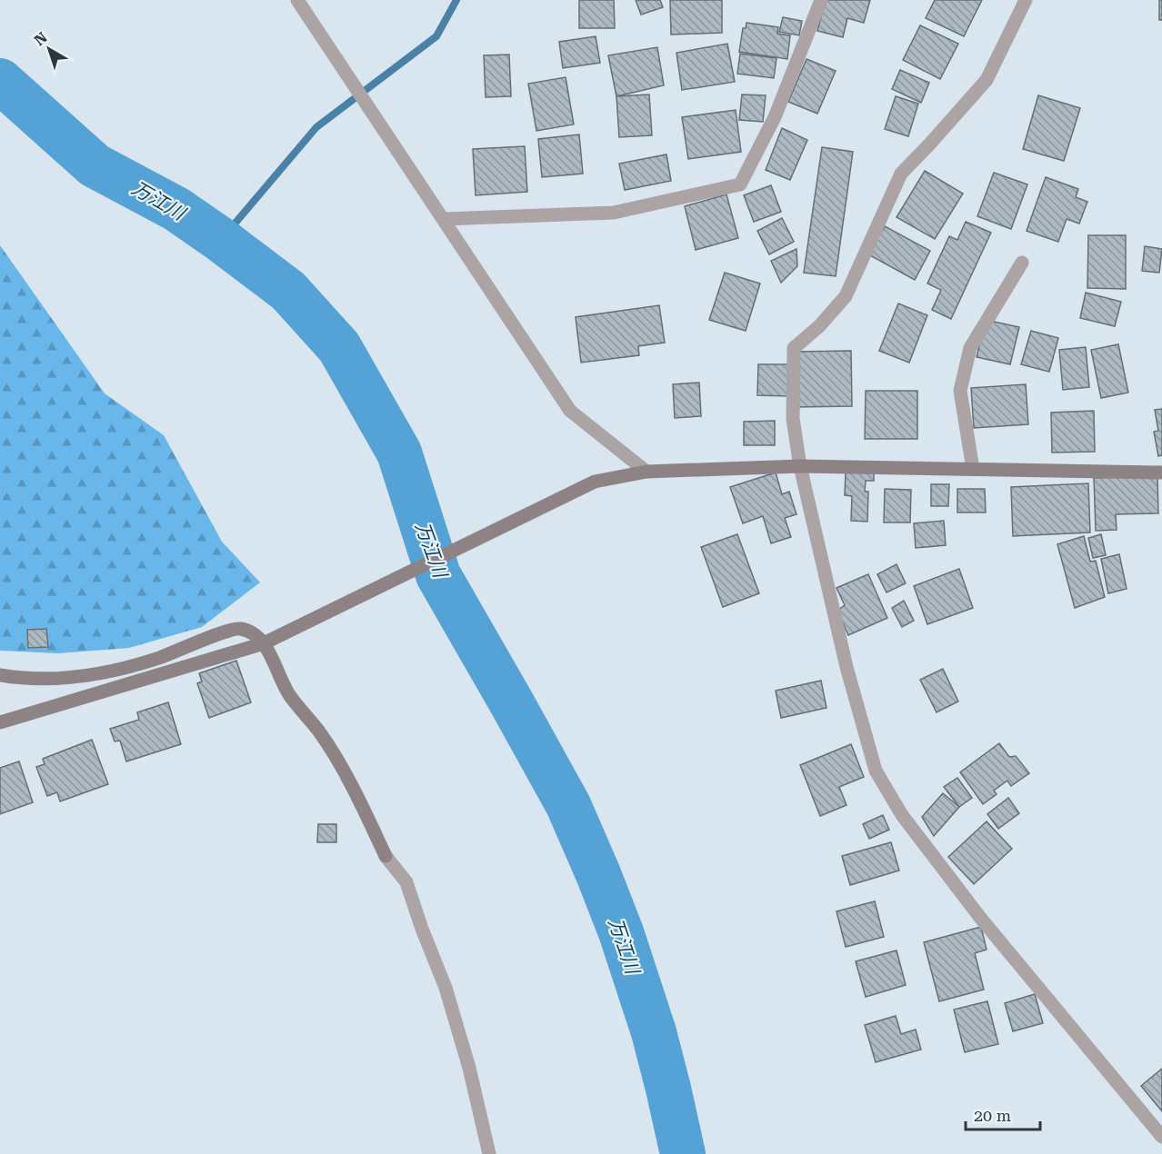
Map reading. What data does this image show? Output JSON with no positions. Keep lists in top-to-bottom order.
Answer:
{
  "water": ["万江川"],
  "scale_bar": "20 m",
  "north": "top left"
}
